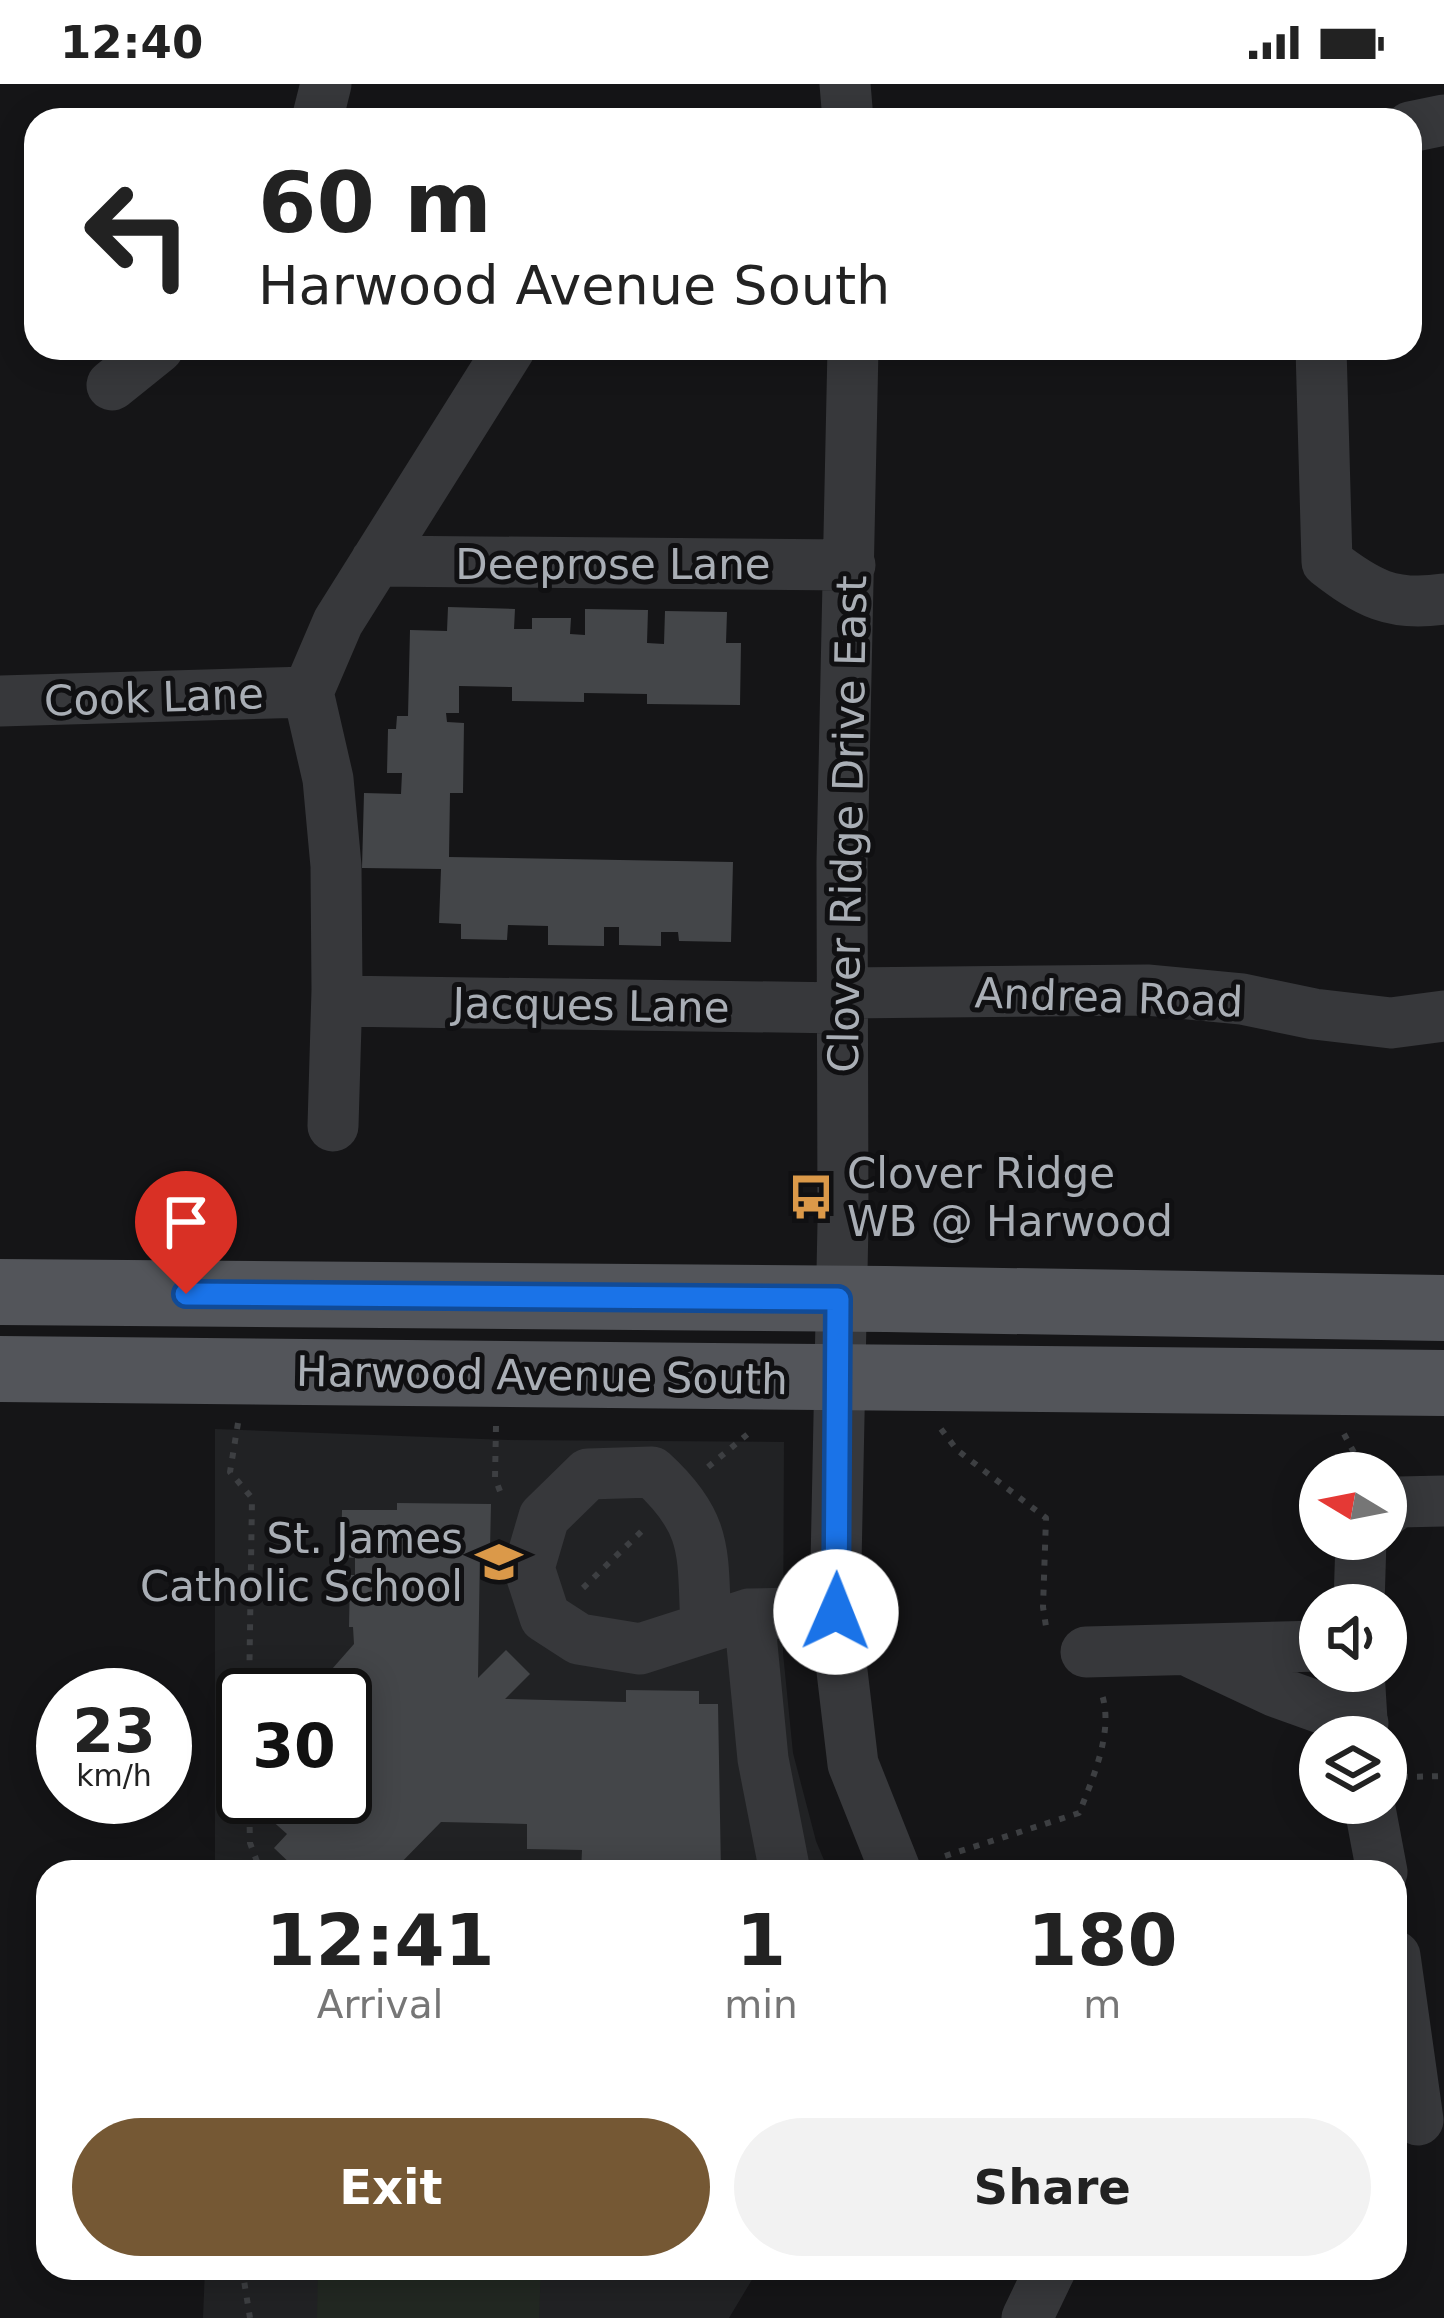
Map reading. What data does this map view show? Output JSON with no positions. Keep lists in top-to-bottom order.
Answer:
{
  "streets": {
    "main road": ["Harwood Avenue South"],
    "street": [
      "Deeprose Lane",
      "Cook Lane",
      "Clover Ridge Drive East",
      "Andrea Road",
      "Jacques Lane"
    ]
  },
  "crossings": [
    ["Deeprose Lane", "Clover Ridge Drive East"],
    ["Clover Ridge Drive East", "Andrea Road"],
    ["Clover Ridge Drive East", "Jacques Lane"],
    ["Clover Ridge Drive East", "Harwood Avenue South"],
    ["Andrea Road", "Jacques Lane"]
  ],
  "places": {
    "bus stop": ["Clover Ridge WB @ Harwood"],
    "school or university": ["St. James Catholic School"]
  },
  "north": "left",
  "page": {
    "status": "12:40",
    "turn": ["60 m", "Harwood Avenue South"],
    "speed": "23 km/h",
    "limit": "30",
    "eta": [
      "12:41",
      "Arrival",
      "1",
      "min",
      "180",
      "m"
    ],
    "buttons": ["Exit", "Share"]
  }
}
